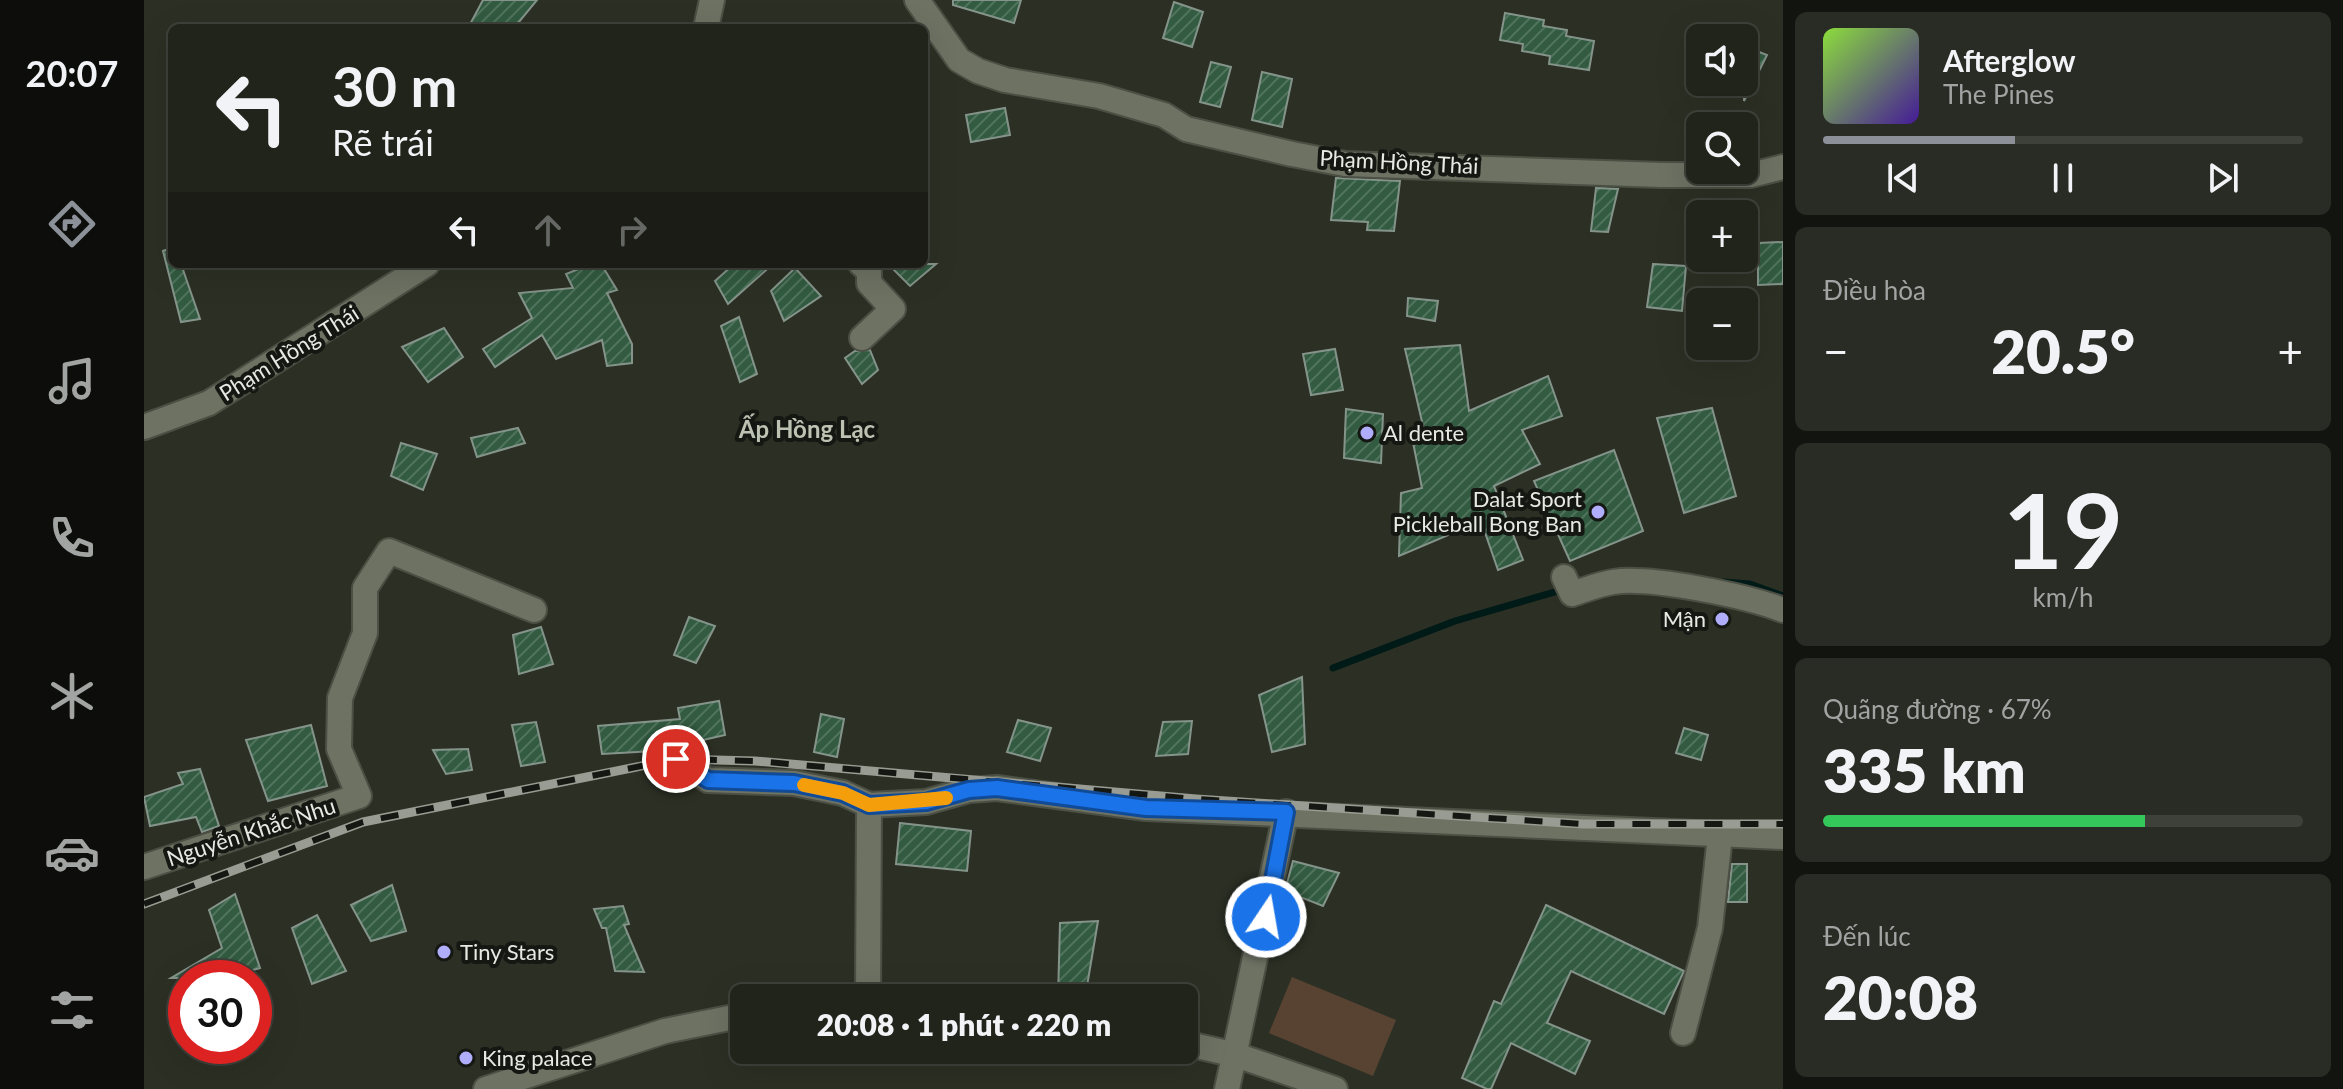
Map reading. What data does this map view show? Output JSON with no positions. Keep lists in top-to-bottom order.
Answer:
{
  "streets": {
    "street": ["Phạm Hồng Thái", "Nguyễn Khắc Nhu"]
  },
  "districts": ["Ấp Hồng Lạc"],
  "places": [
    "Al dente",
    "Dalat Sport Pickleball Bong Ban",
    "Mận",
    "Tiny Stars",
    "King palace"
  ],
  "page": {
    "tabs": "20:07",
    "map_buttons": ["+", "−"],
    "turn": ["30 m", "Rẽ trái"],
    "song": ["Afterglow", "The Pines"],
    "tile": [
      "Điều hòa",
      ["19", "km/h"],
      ["Quãng đường · 67%", "335 km"],
      ["Đến lúc", "20:08"]
    ],
    "heat": ["−", "20.5°", "+"],
    "limit": "30",
    "trip": "20:08 · 1 phút · 220 m"
  }
}
